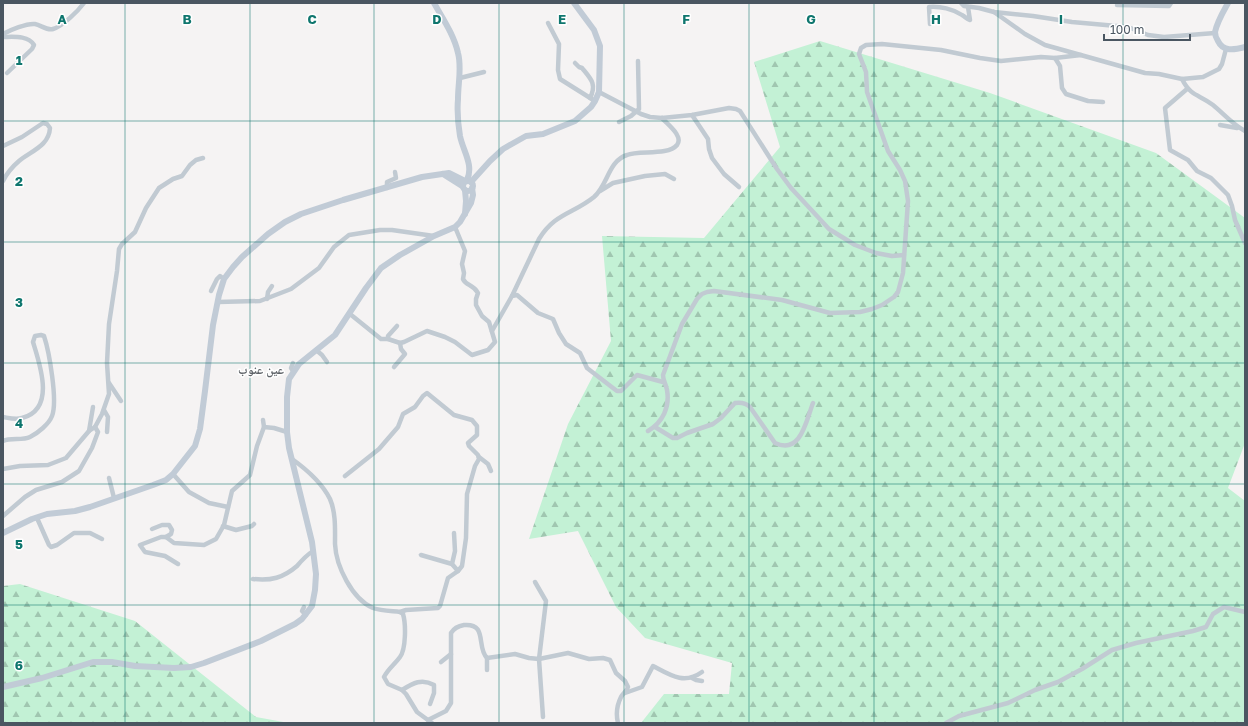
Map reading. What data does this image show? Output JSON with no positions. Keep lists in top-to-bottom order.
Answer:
{
  "districts": ["عين عنوب"],
  "scale_bar": "100 m",
  "grid": {
    "columns": [
      "A",
      "B",
      "C",
      "D",
      "E",
      "F",
      "G",
      "H",
      "I"
    ],
    "rows": [
      "1",
      "2",
      "3",
      "4",
      "5",
      "6"
    ]
  }
}
